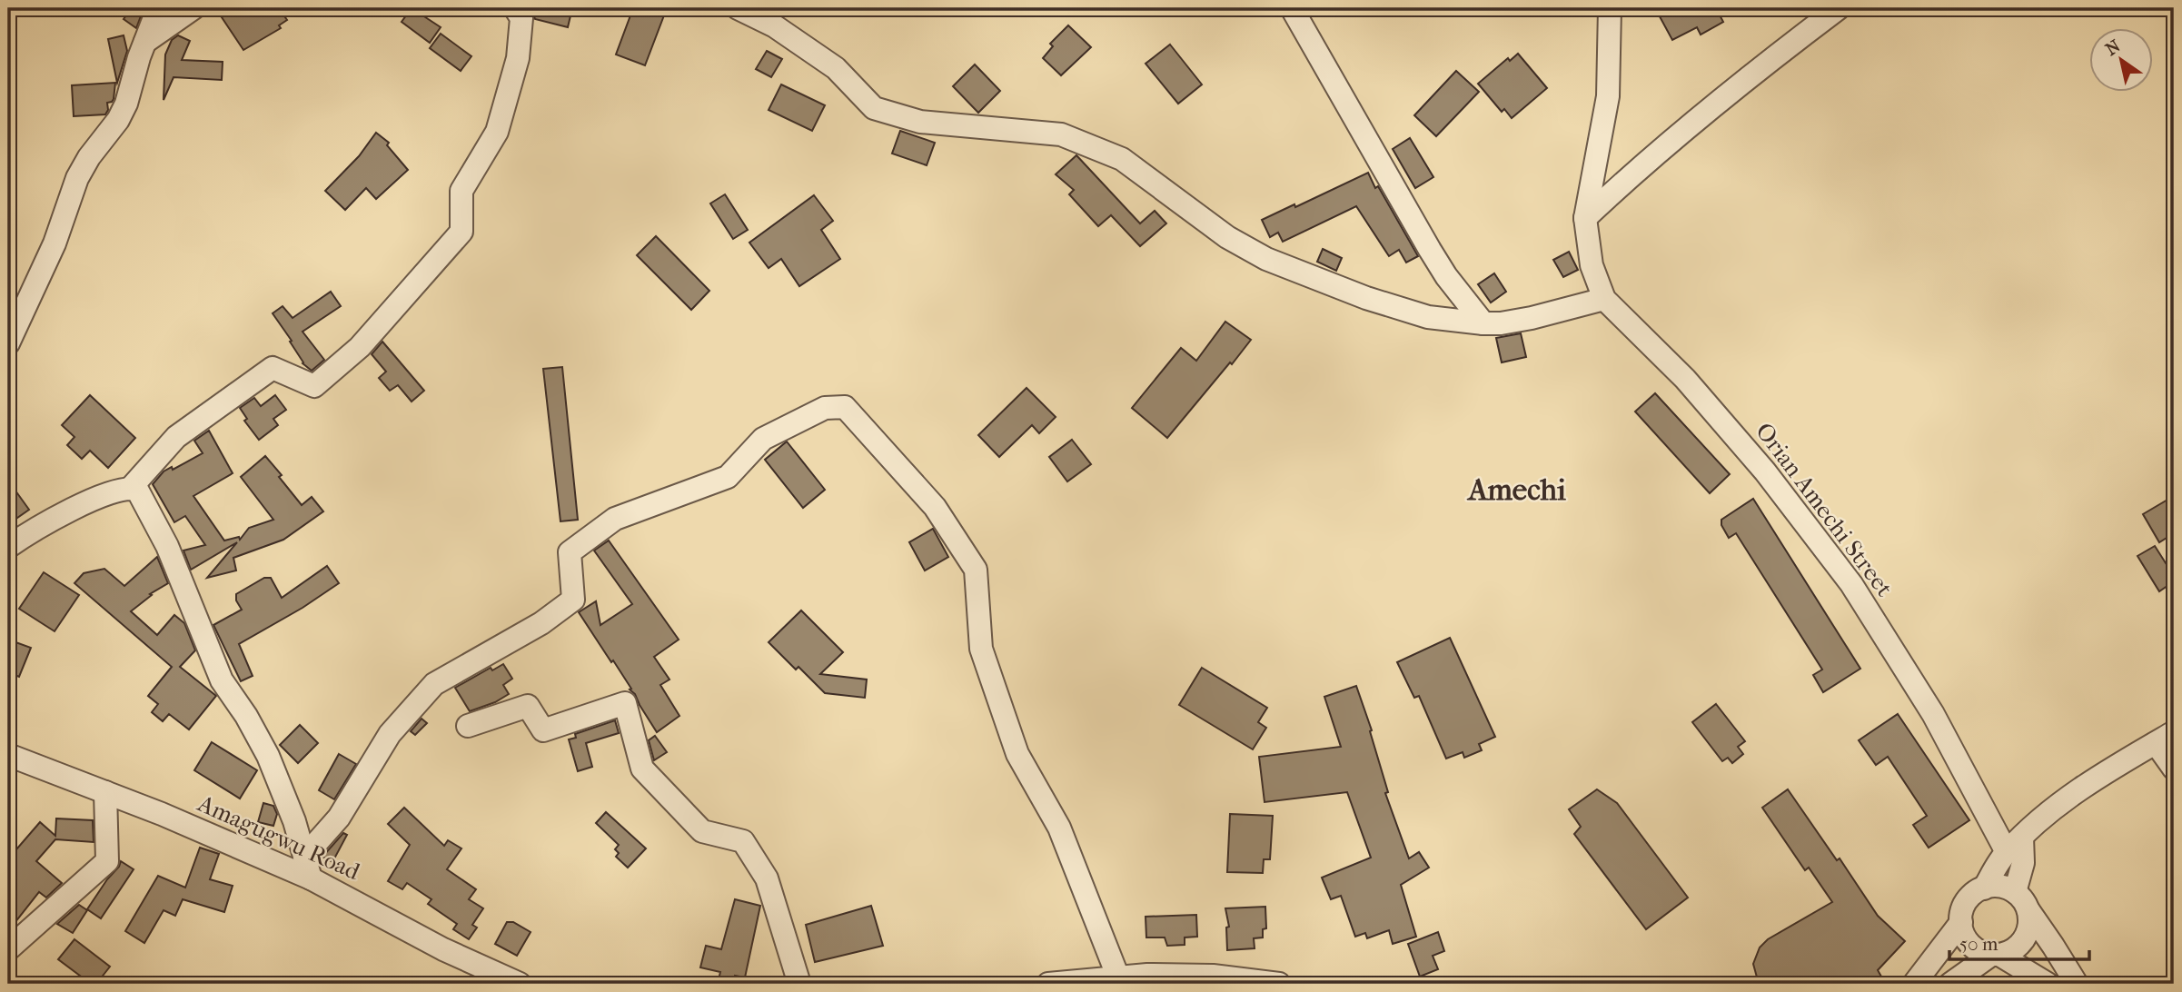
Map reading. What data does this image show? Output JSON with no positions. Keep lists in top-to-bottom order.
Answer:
{
  "streets": {
    "street": ["Orian Amechi Street", "Amagugwu Road"]
  },
  "districts": ["Amechi"],
  "scale_bar": "50 m",
  "north": "top left"
}
